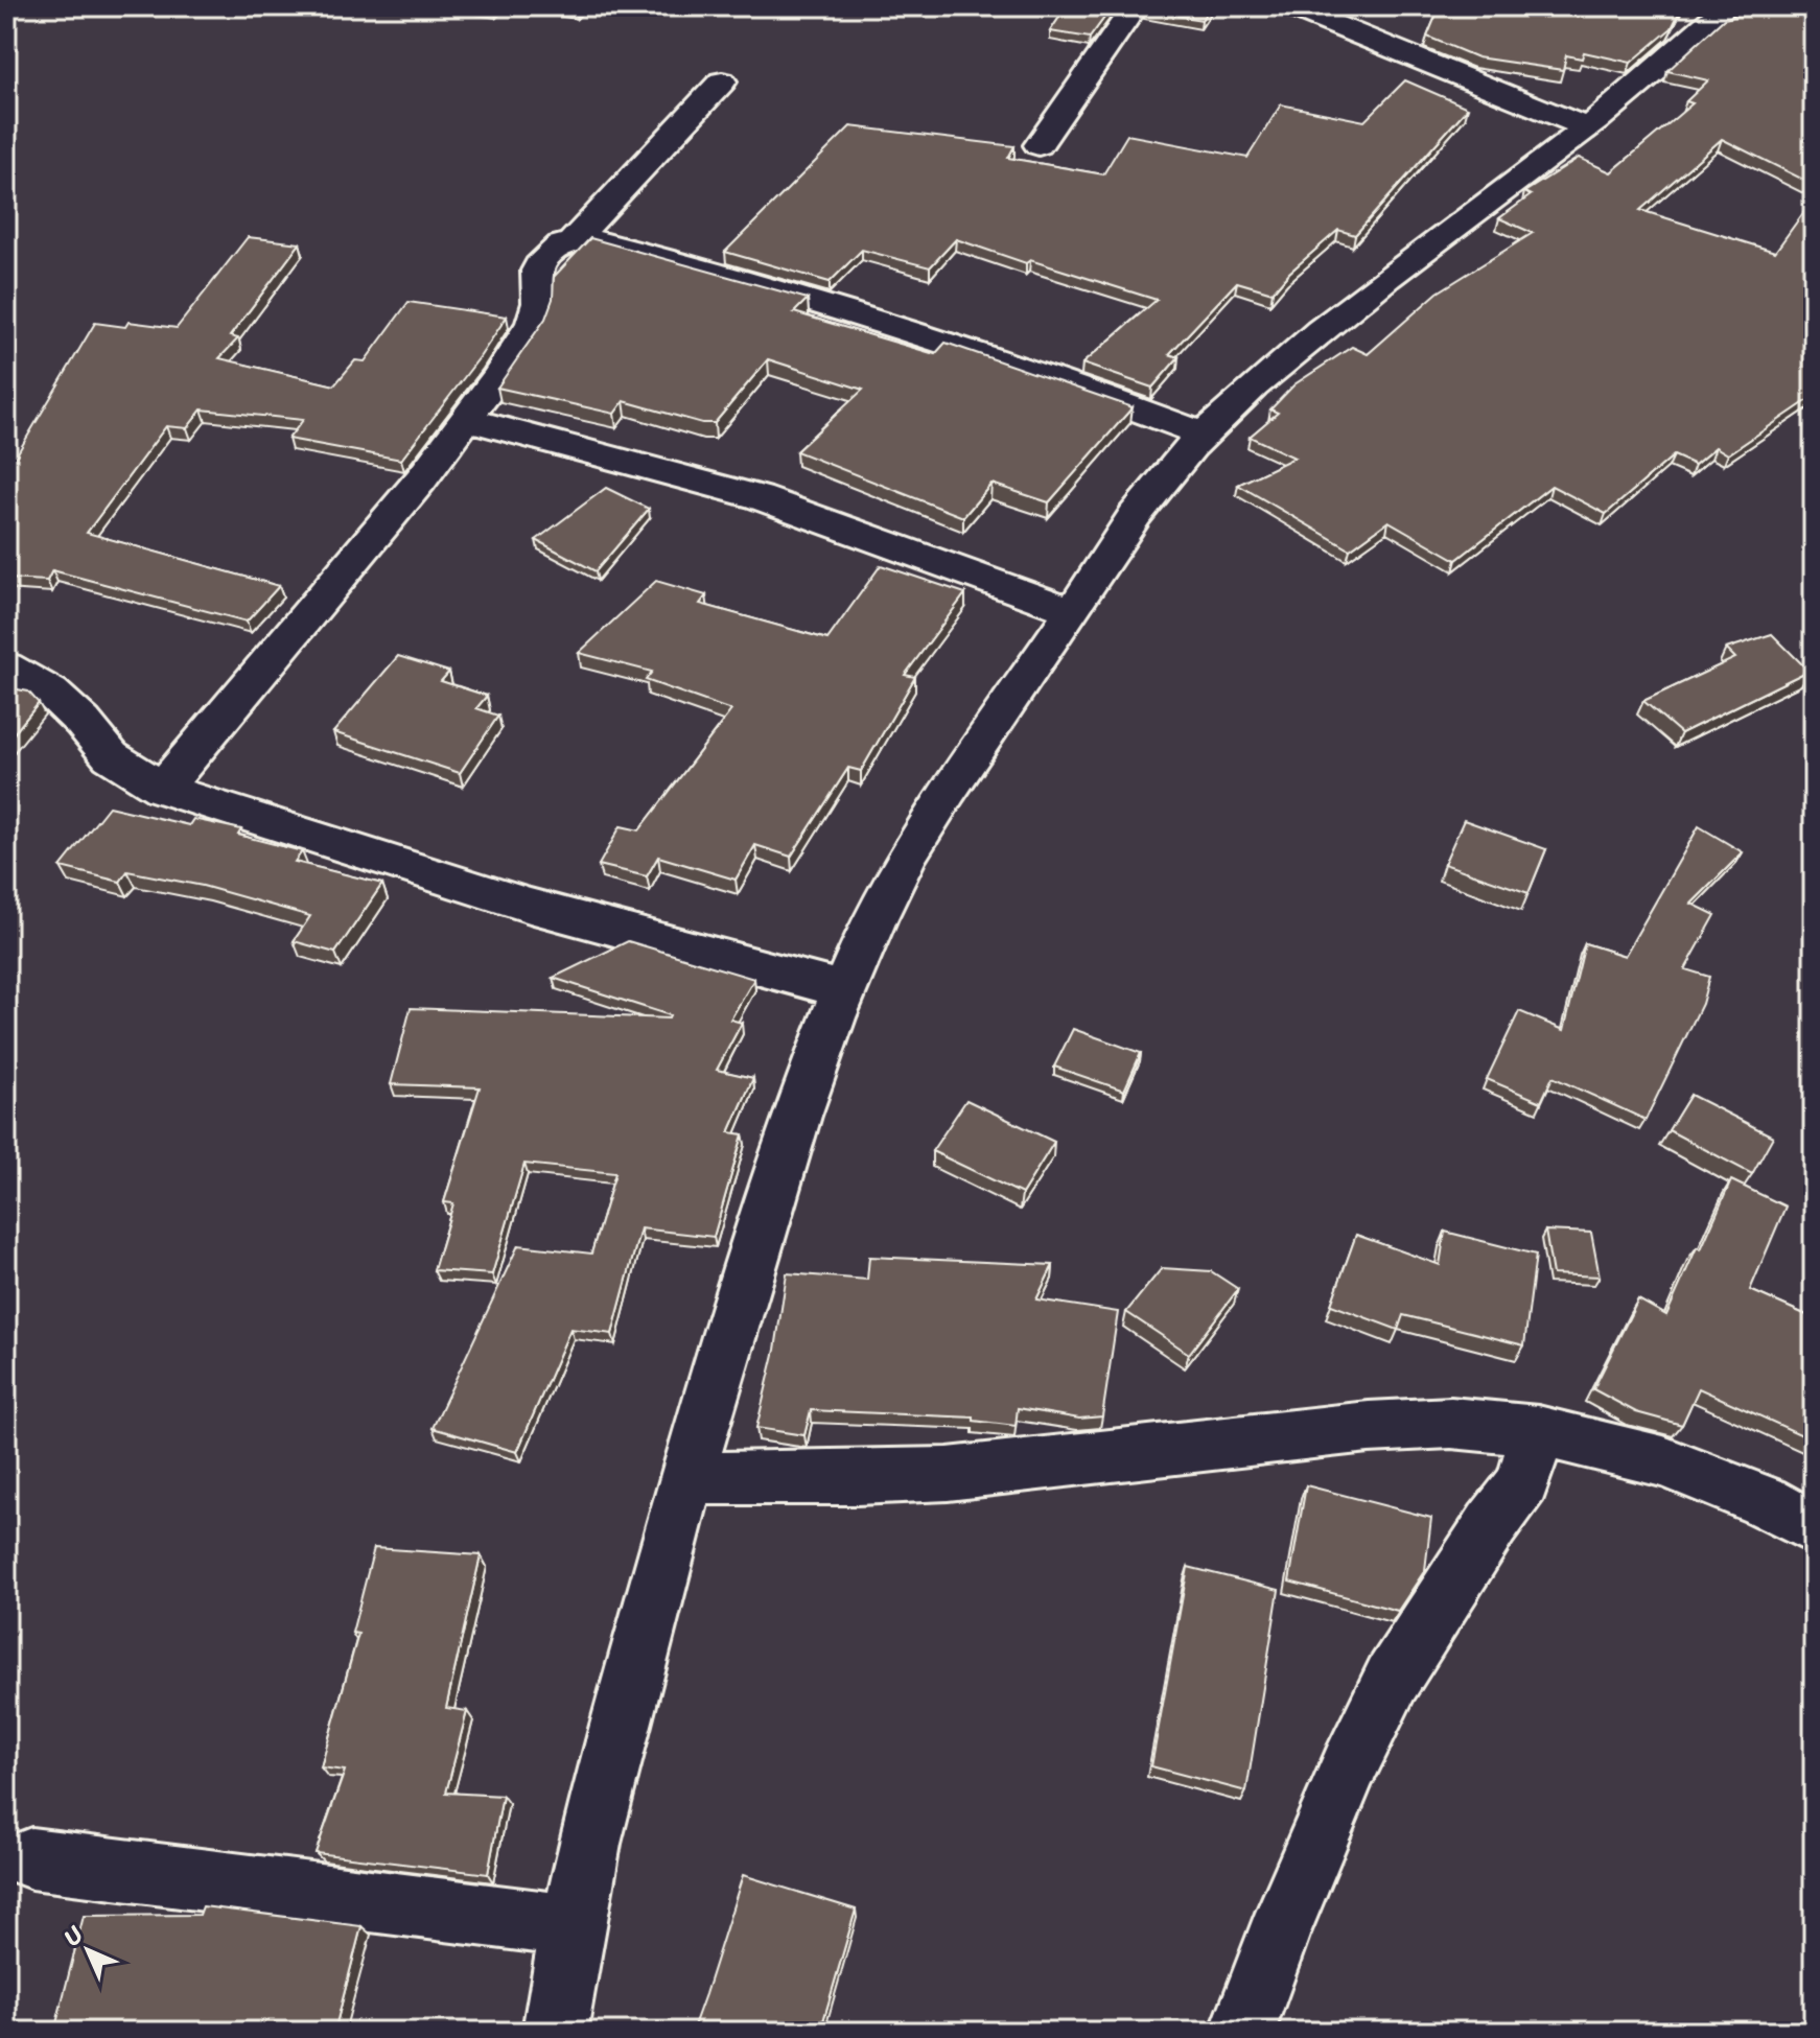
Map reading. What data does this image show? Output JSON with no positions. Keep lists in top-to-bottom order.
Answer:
{
  "north": "top left"
}
